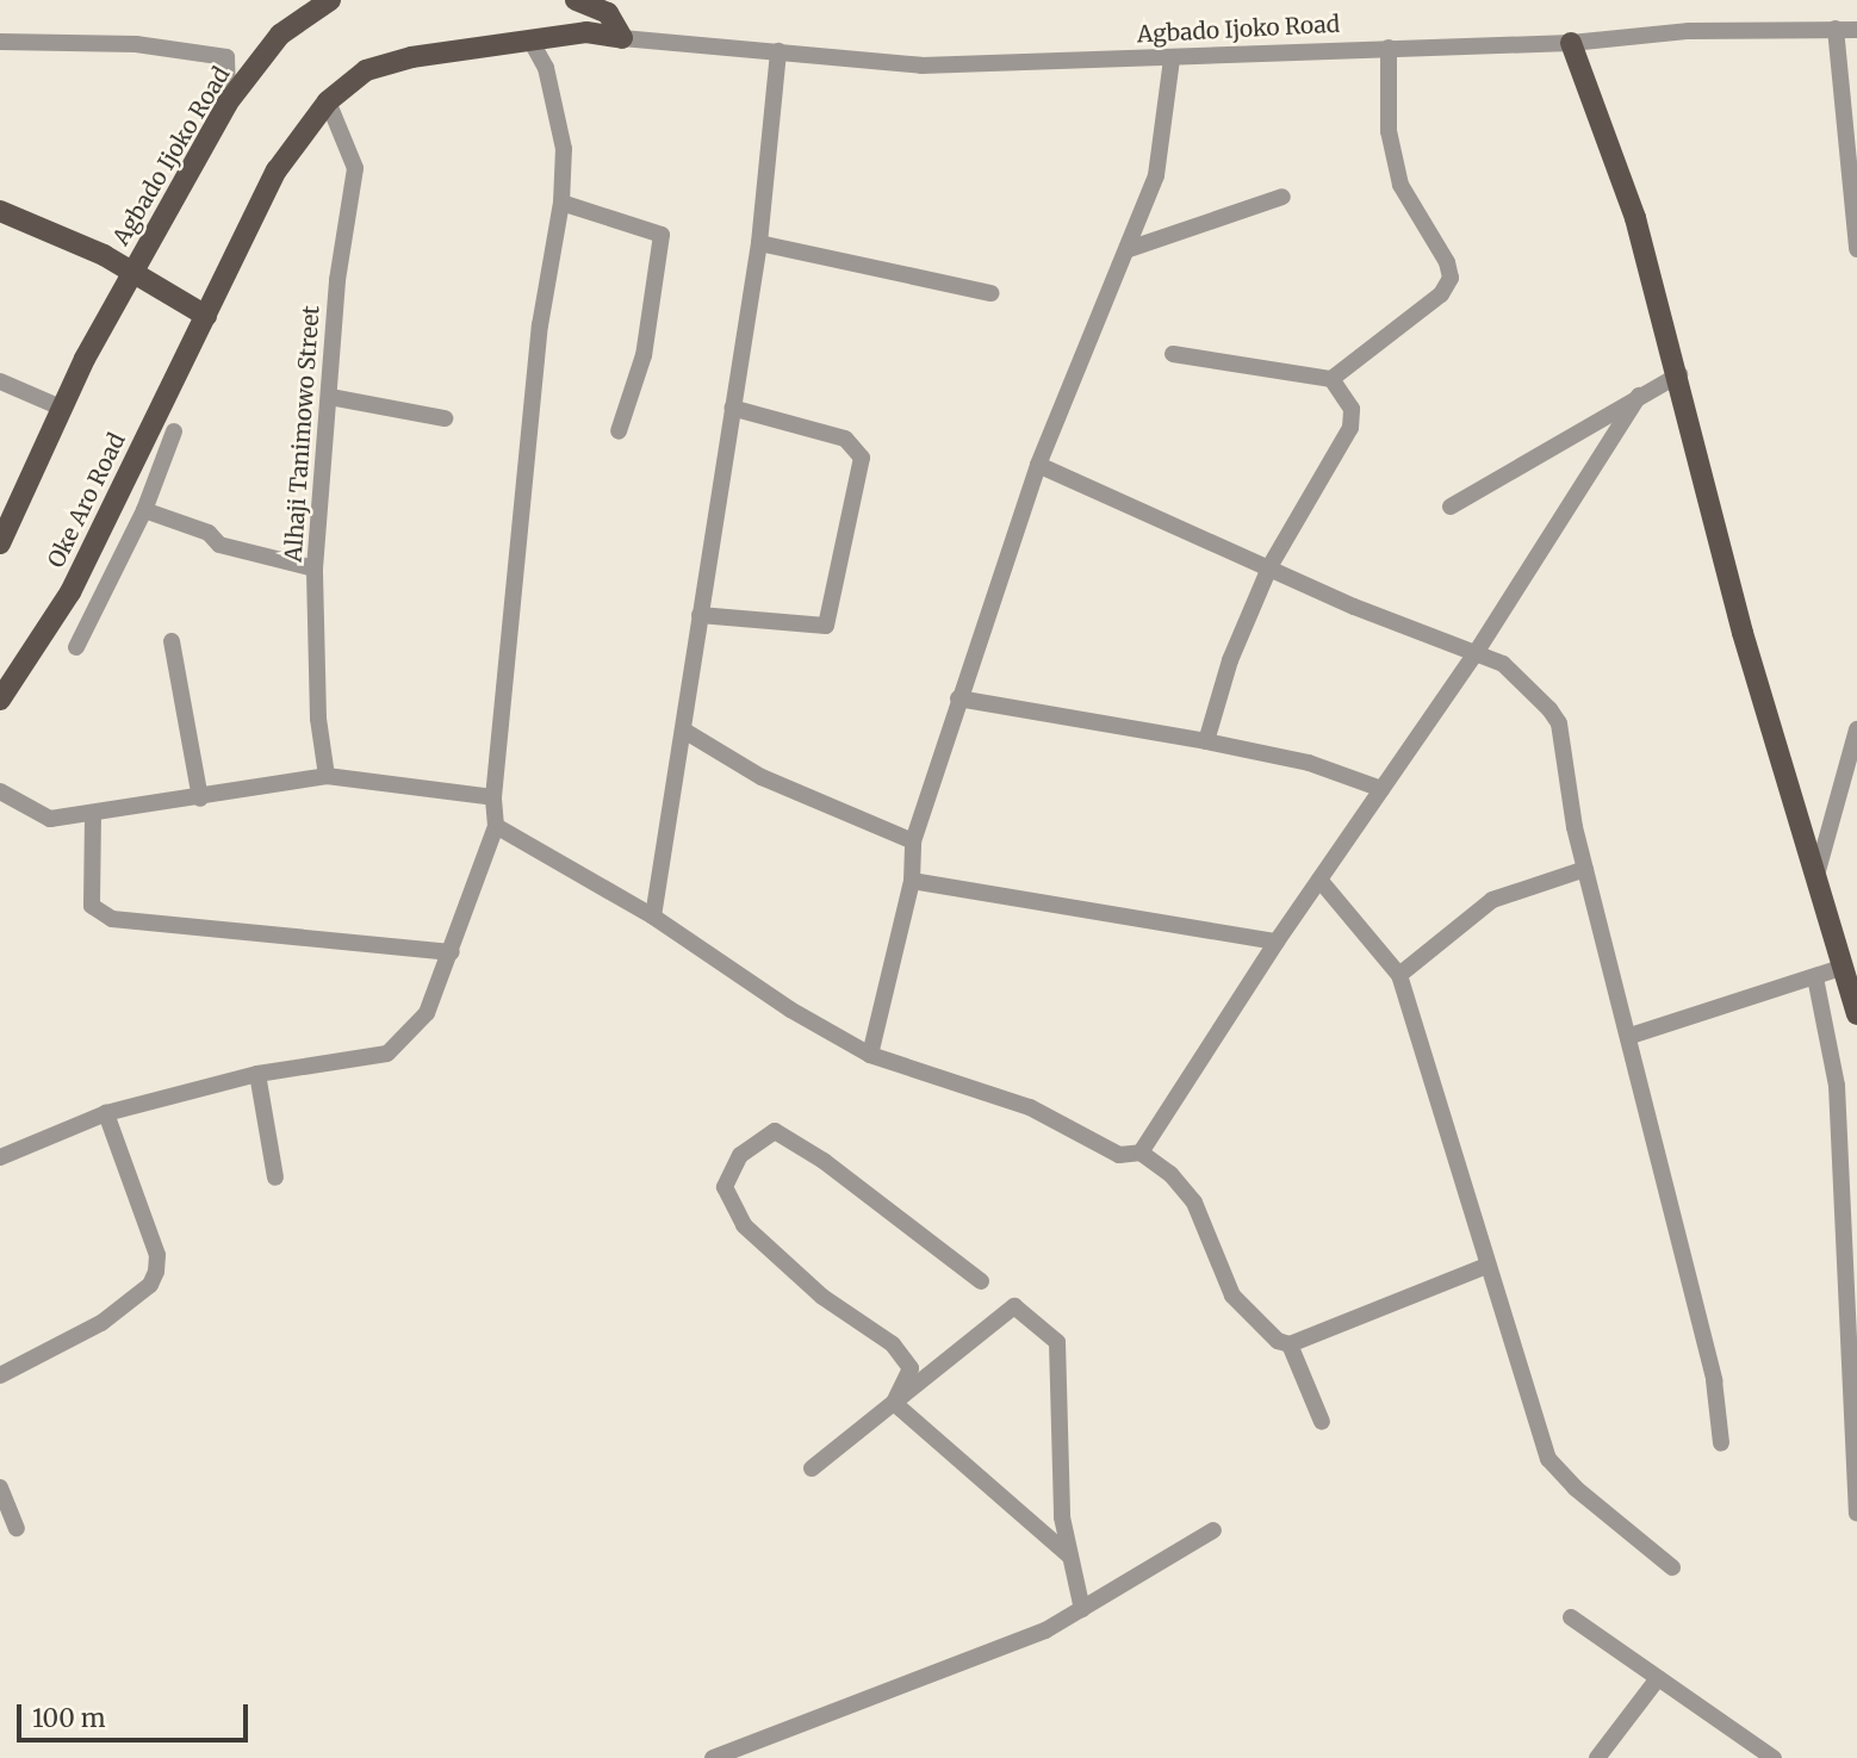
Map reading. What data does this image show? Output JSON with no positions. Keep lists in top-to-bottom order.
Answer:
{
  "streets": {
    "main road": ["Agbado Ijoko Road", "Oke Aro Road"],
    "street": ["Alhaji Tanimowo Street"]
  },
  "crossings": [
    ["Agbado Ijoko Road", "Alhaji Tanimowo Street"],
    ["Agbado Ijoko Road", "Oke Aro Road"]
  ],
  "scale_bar": "100 m"
}
